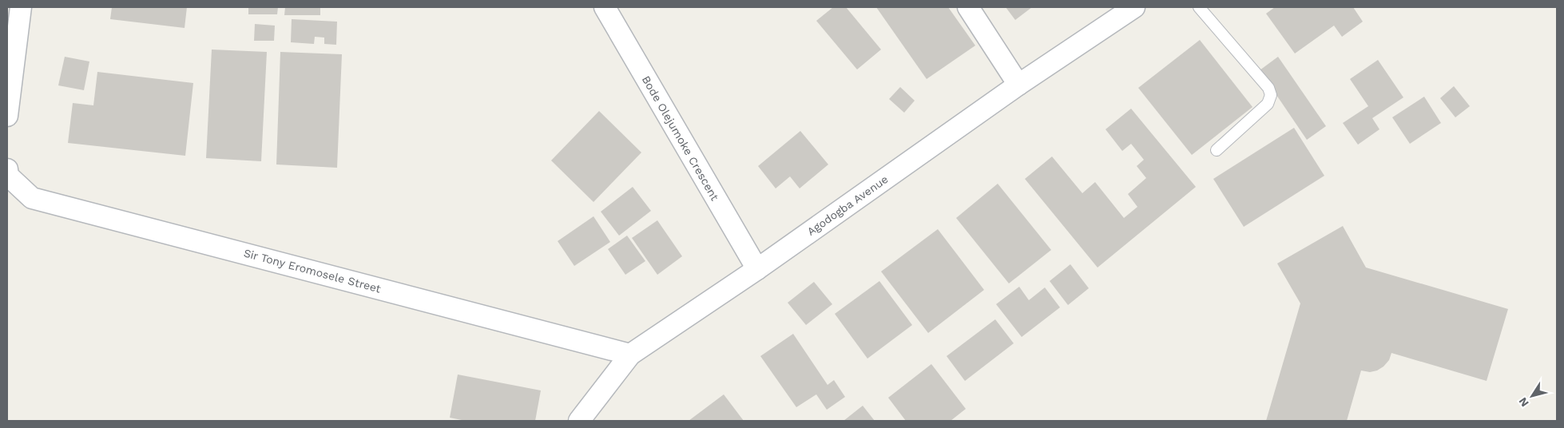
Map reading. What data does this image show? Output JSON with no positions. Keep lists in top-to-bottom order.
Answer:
{
  "streets": {
    "street": ["Bode Olejumoke Crescent", "Agodogba Avenue", "Sir Tony Eromosele Street"]
  },
  "crossings": [
    ["Bode Olejumoke Crescent", "Agodogba Avenue"],
    ["Agodogba Avenue", "Sir Tony Eromosele Street"]
  ],
  "north": "bottom left"
}
